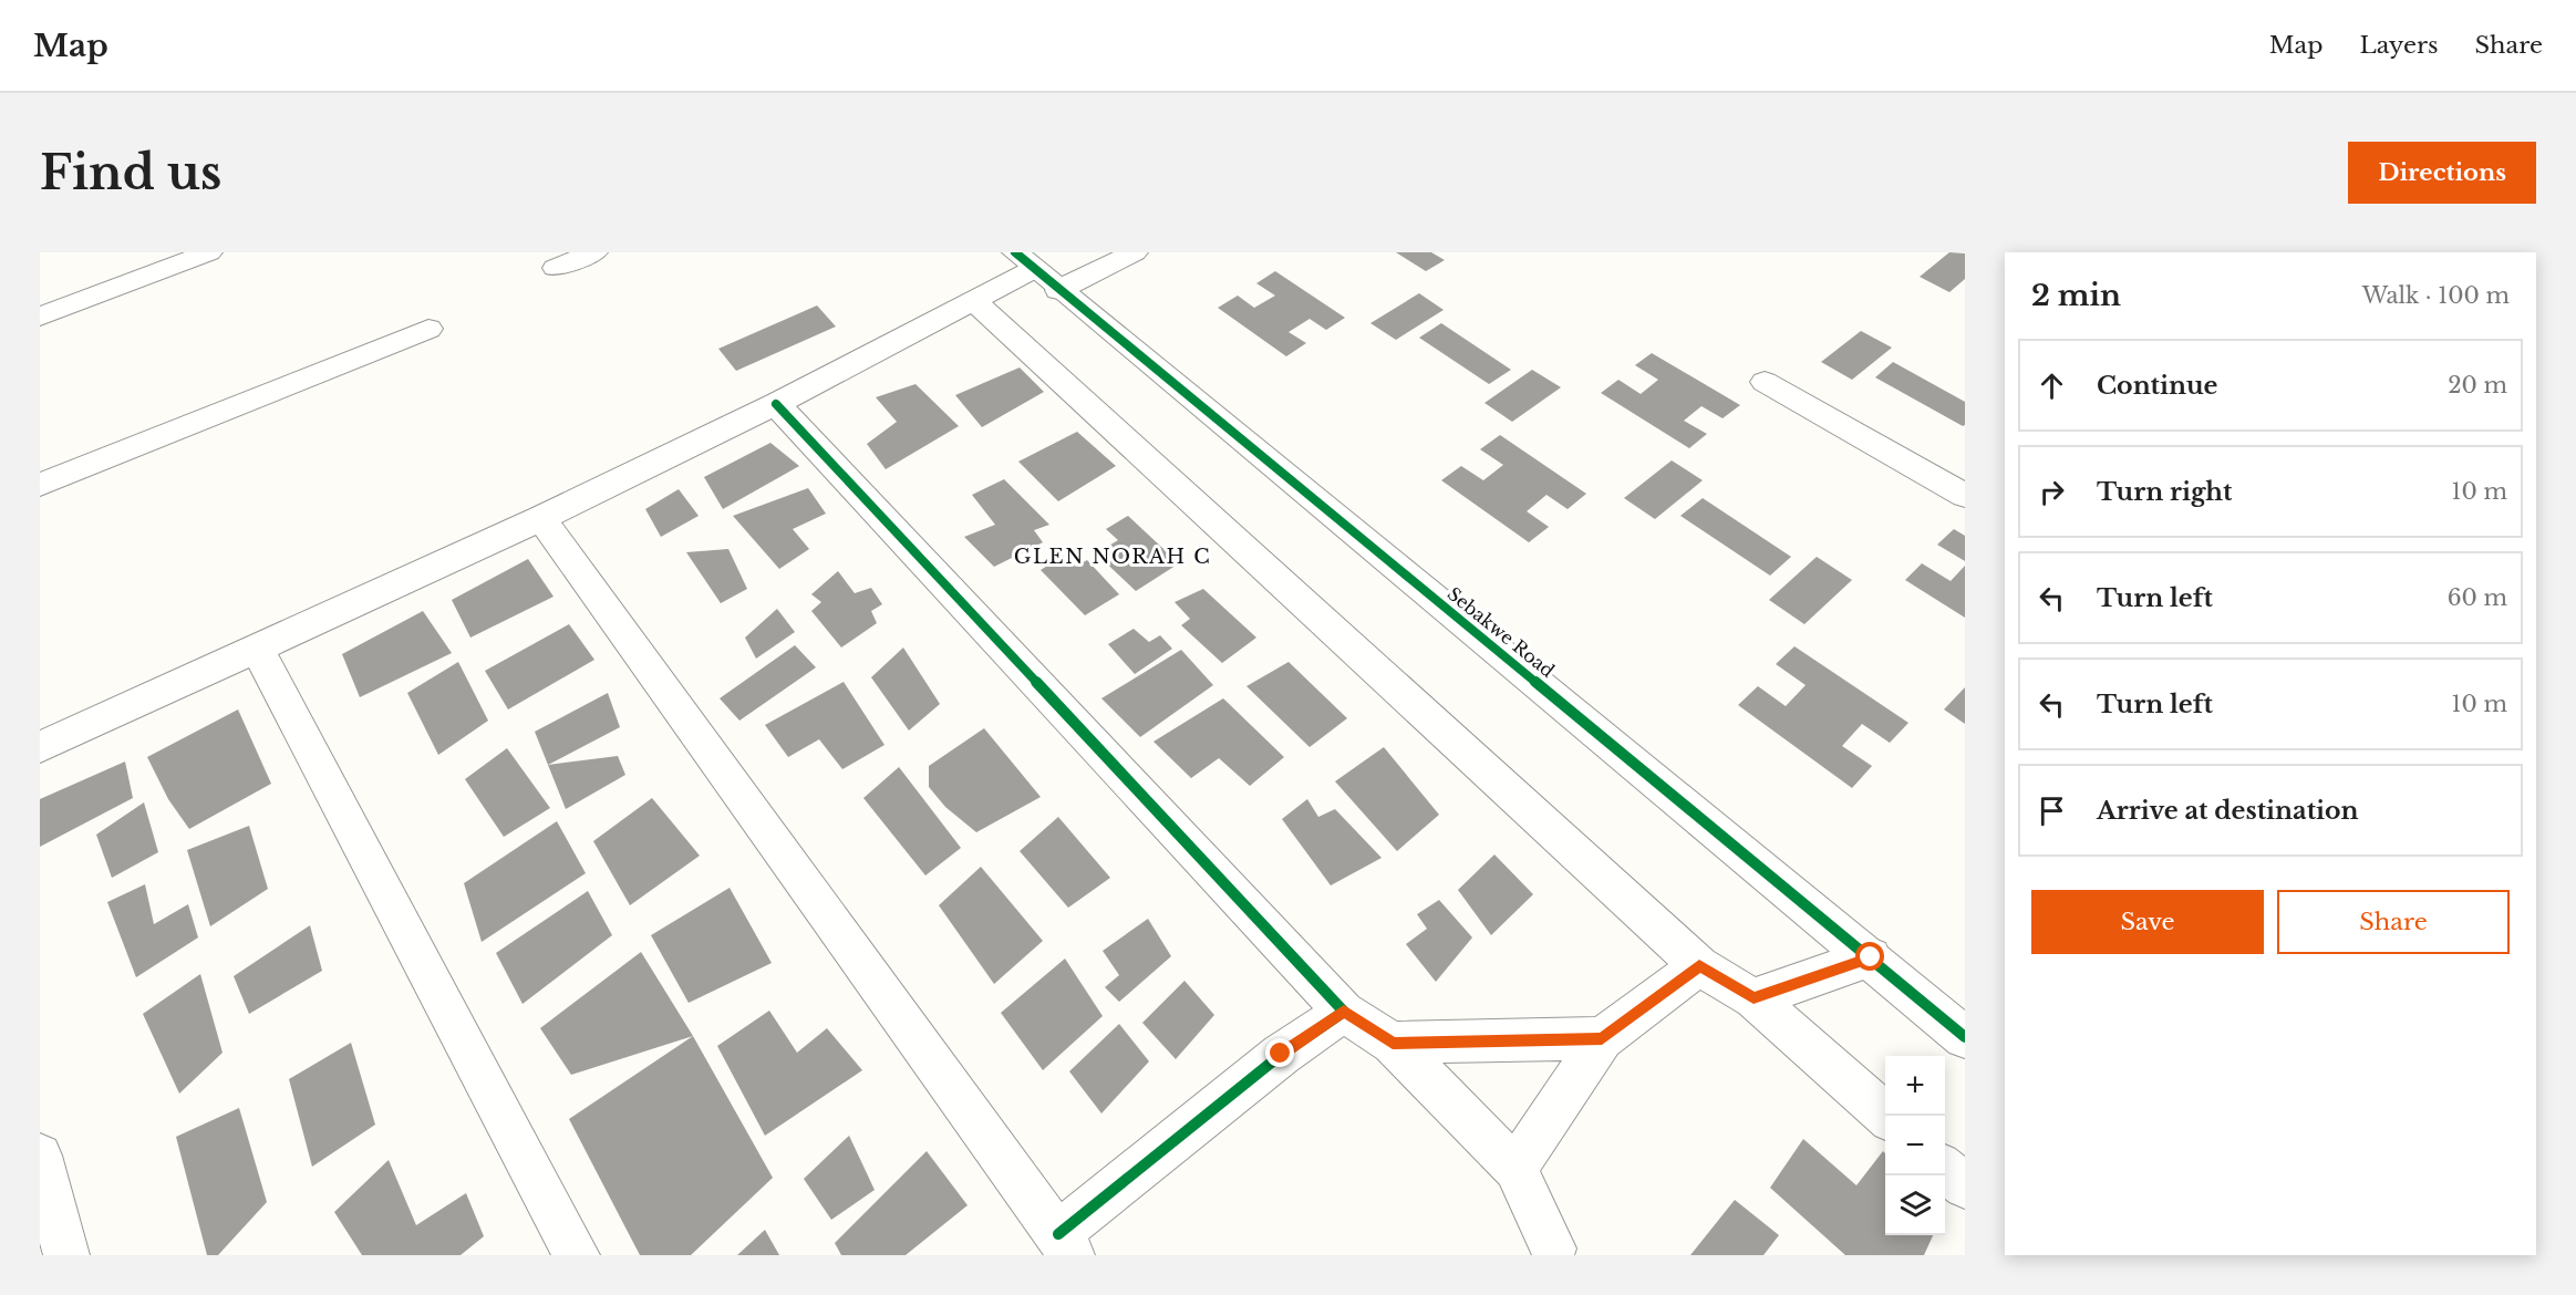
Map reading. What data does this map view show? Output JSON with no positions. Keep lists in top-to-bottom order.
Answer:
{
  "streets": {
    "street": ["Sebakwe Road"]
  },
  "districts": ["GLEN NORAH C"],
  "page": {
    "header": "Map",
    "nav": ["Map", "Layers", "Share"],
    "buttons": [
      "Directions",
      ["Save", "Share"]
    ],
    "title": "Find us",
    "heading": ["2 min", "Walk · 100 m"],
    "list": [
      ["Continue", "20 m"],
      ["Turn right", "10 m"],
      ["Turn left", "60 m"],
      ["Turn left", "10 m"],
      "Arrive at destination"
    ],
    "map_buttons": ["+", "−"]
  }
}
